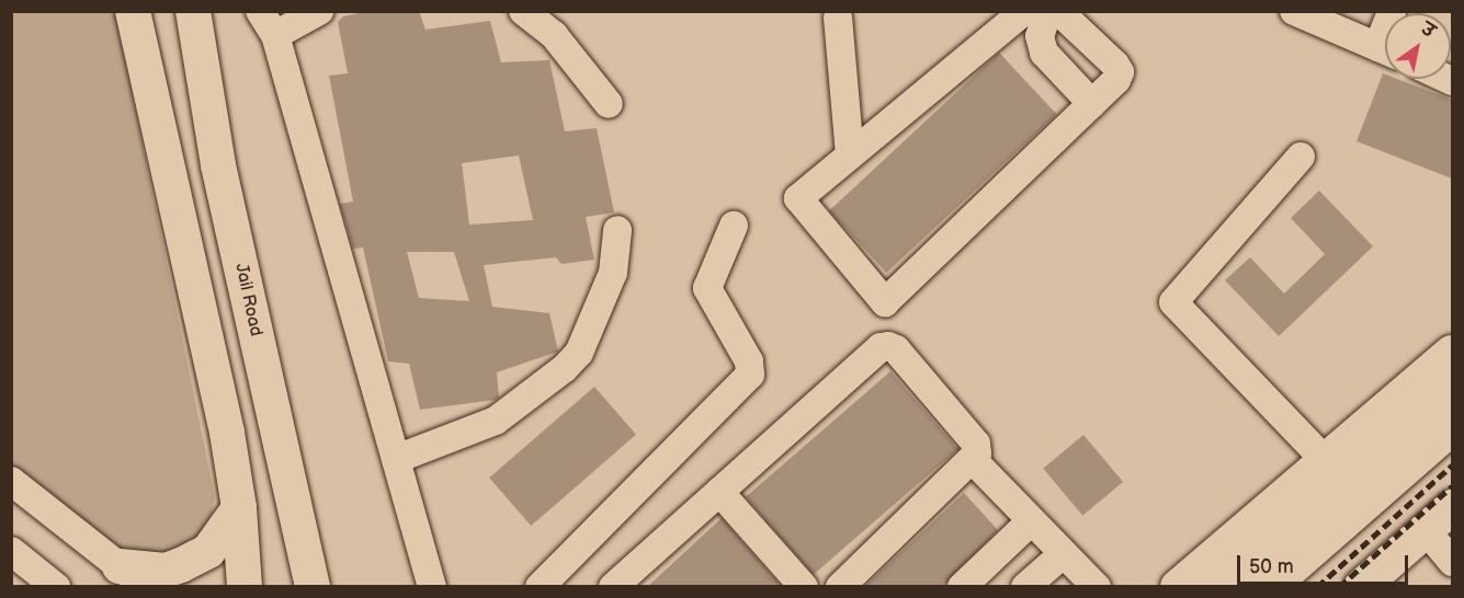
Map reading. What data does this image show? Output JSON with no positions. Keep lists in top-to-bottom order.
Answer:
{
  "streets": {
    "main road": ["Jail Road"]
  },
  "scale_bar": "50 m",
  "north": "top right"
}
